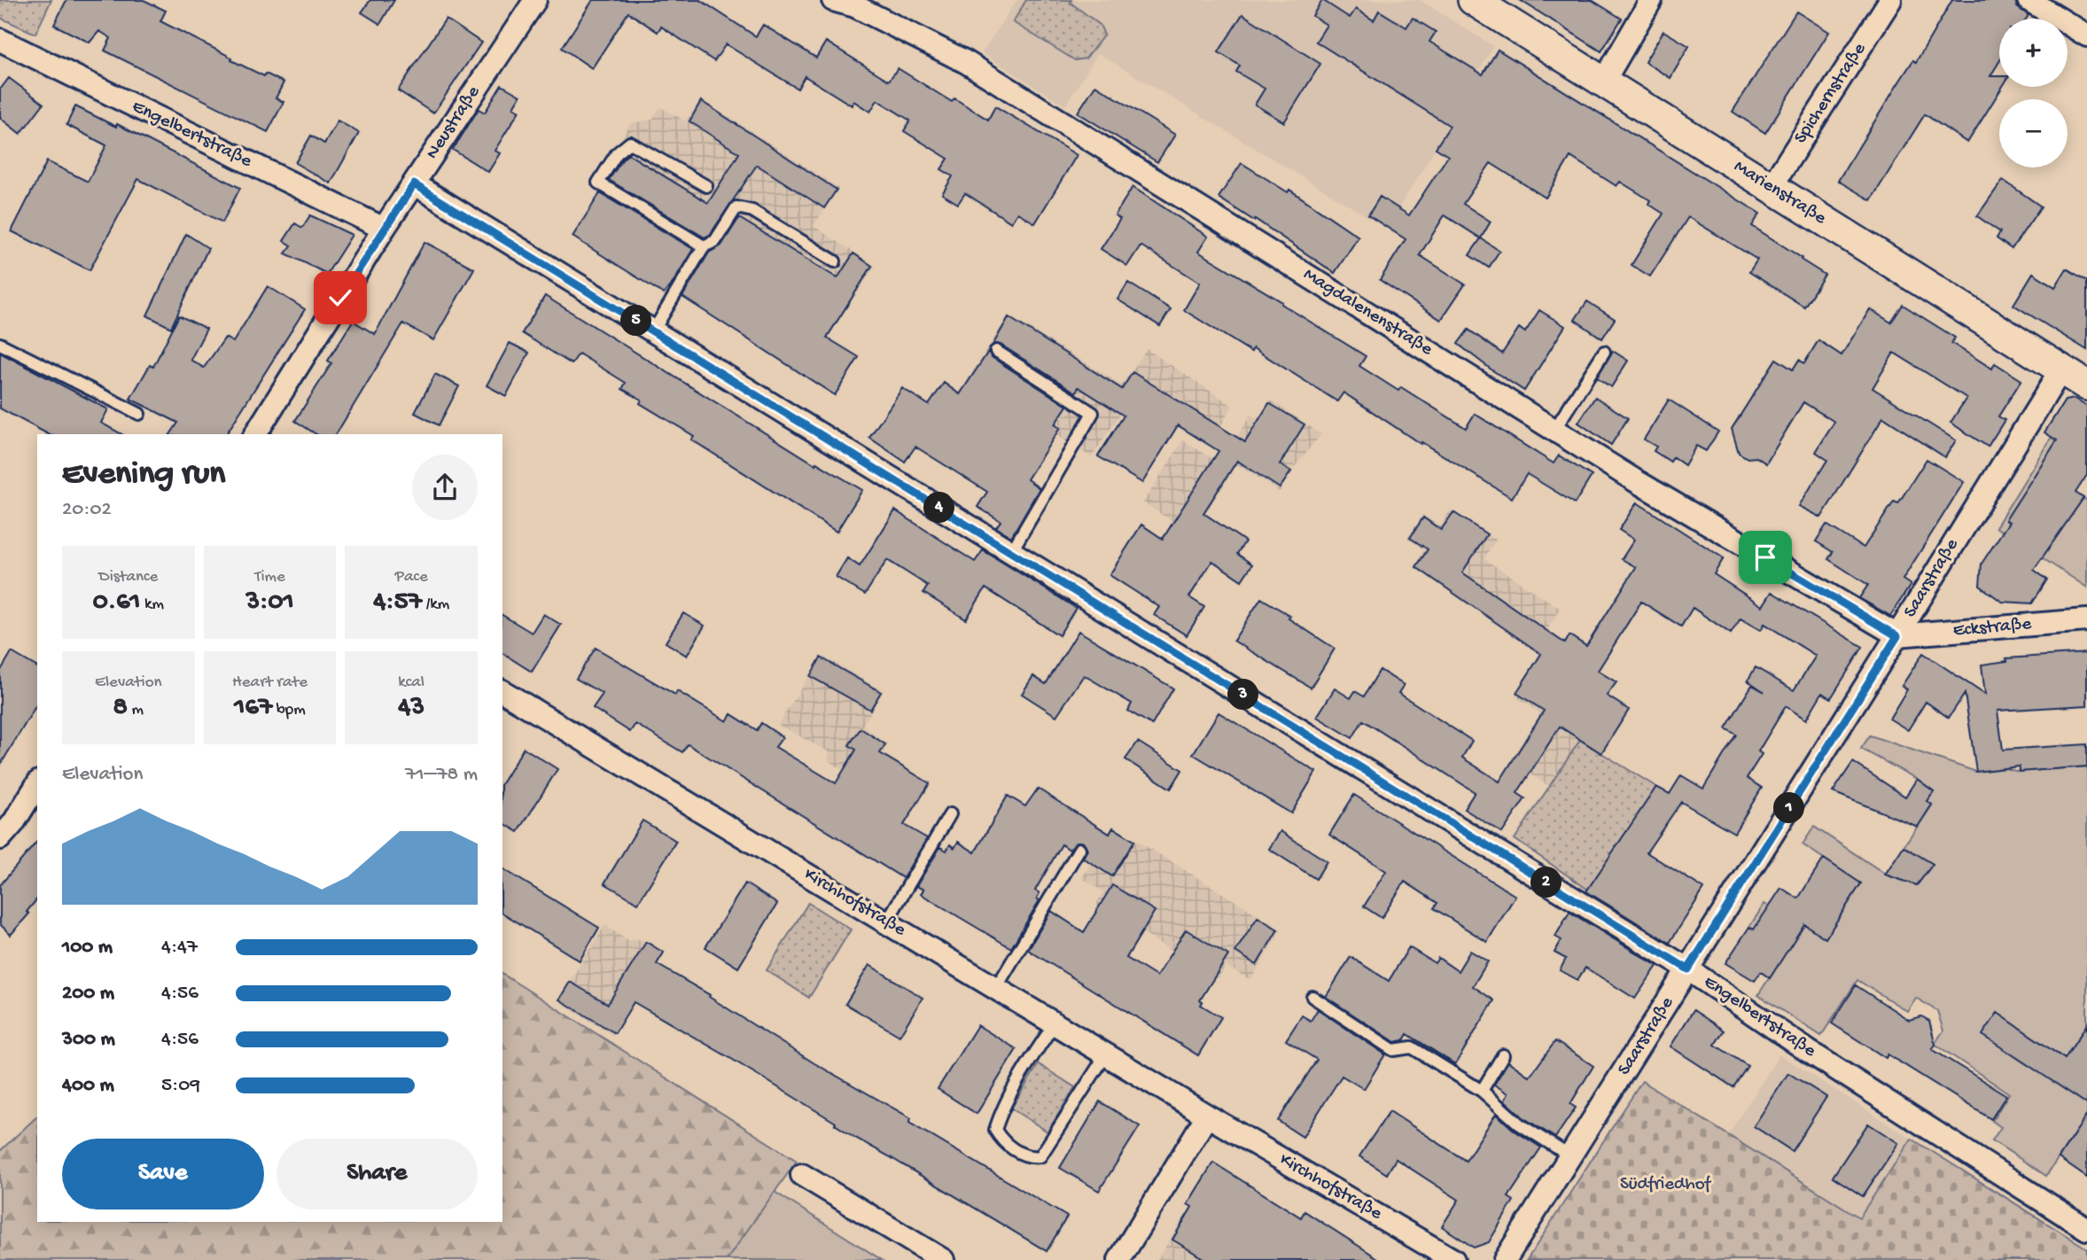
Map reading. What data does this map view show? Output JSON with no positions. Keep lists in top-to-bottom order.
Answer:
{
  "streets": {
    "street": [
      "Spichernstraße",
      "Neustraße",
      "Engelbertstraße",
      "Marienstraße",
      "Magdalenenstraße",
      "Saarstraße",
      "Eckstraße",
      "Kirchhofstraße"
    ]
  },
  "crossings": [
    ["Spichernstraße", "Marienstraße"],
    ["Neustraße", "Engelbertstraße"],
    ["Engelbertstraße", "Saarstraße"],
    ["Marienstraße", "Saarstraße"],
    ["Magdalenenstraße", "Saarstraße"],
    ["Magdalenenstraße", "Eckstraße"],
    ["Saarstraße", "Eckstraße"]
  ],
  "parks": ["Südfriedhof"],
  "page": {
    "map_buttons": ["+", "−"],
    "pins": [
      "5",
      "4",
      "3",
      "1",
      "2"
    ],
    "heading": ["Evening run", "20:02"],
    "stats": [
      ["Distance", "0.61 km"],
      ["Time", "3:01"],
      ["Pace", "4:57 /km"],
      ["Elevation", "8 m"],
      ["Heart rate", "167 bpm"],
      ["kcal", "43"]
    ],
    "chart": ["Elevation", "71–78 m"],
    "list": [
      {
        "name": "100 m",
        "note": "4:47"
      },
      {
        "name": "200 m",
        "note": "4:56"
      },
      {
        "name": "300 m",
        "note": "4:56"
      },
      {
        "name": "400 m",
        "note": "5:09"
      }
    ],
    "buttons": ["Save", "Share"]
  }
}
